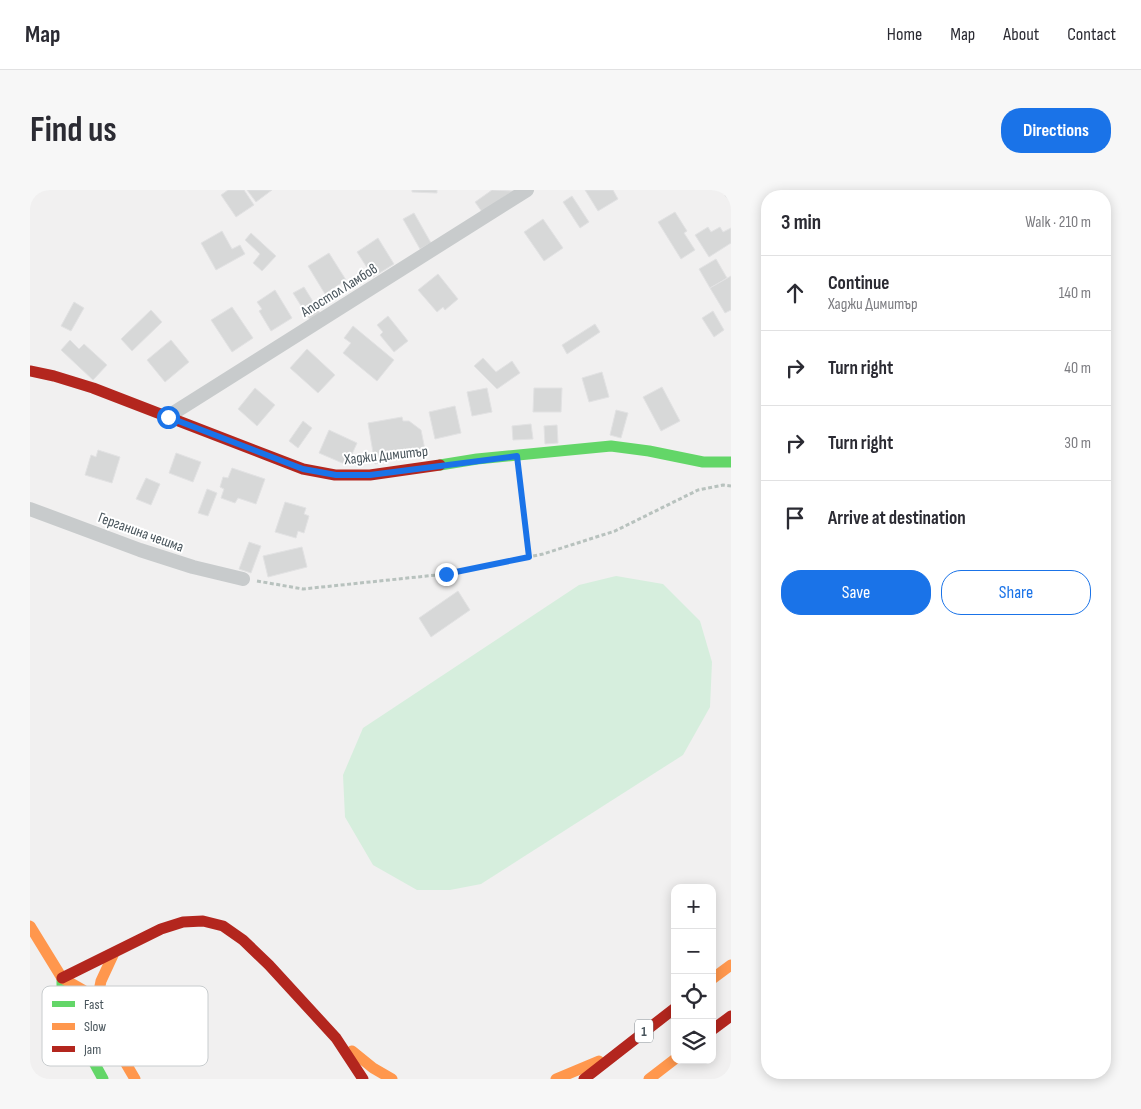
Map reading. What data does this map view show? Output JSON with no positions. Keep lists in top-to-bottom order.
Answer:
{
  "streets": {
    "main road": ["Хаджи Димитър", "1"],
    "street": ["Апостол Ламбов", "Герганина чешма"]
  },
  "crossings": [
    ["Апостол Ламбов", "Хаджи Димитър"]
  ],
  "legend": ["Fast", "Slow", "Jam"],
  "page": {
    "header": "Map",
    "nav": [
      "Home",
      "Map",
      "About",
      "Contact"
    ],
    "buttons": [
      "Directions",
      ["Save", "Share"]
    ],
    "title": "Find us",
    "heading": ["3 min", "Walk · 210 m"],
    "list": [
      ["Continue", "Хаджи Димитър", "140 m"],
      ["Turn right", "40 m"],
      ["Turn right", "30 m"],
      "Arrive at destination"
    ],
    "map_buttons": ["+", "−"]
  }
}
